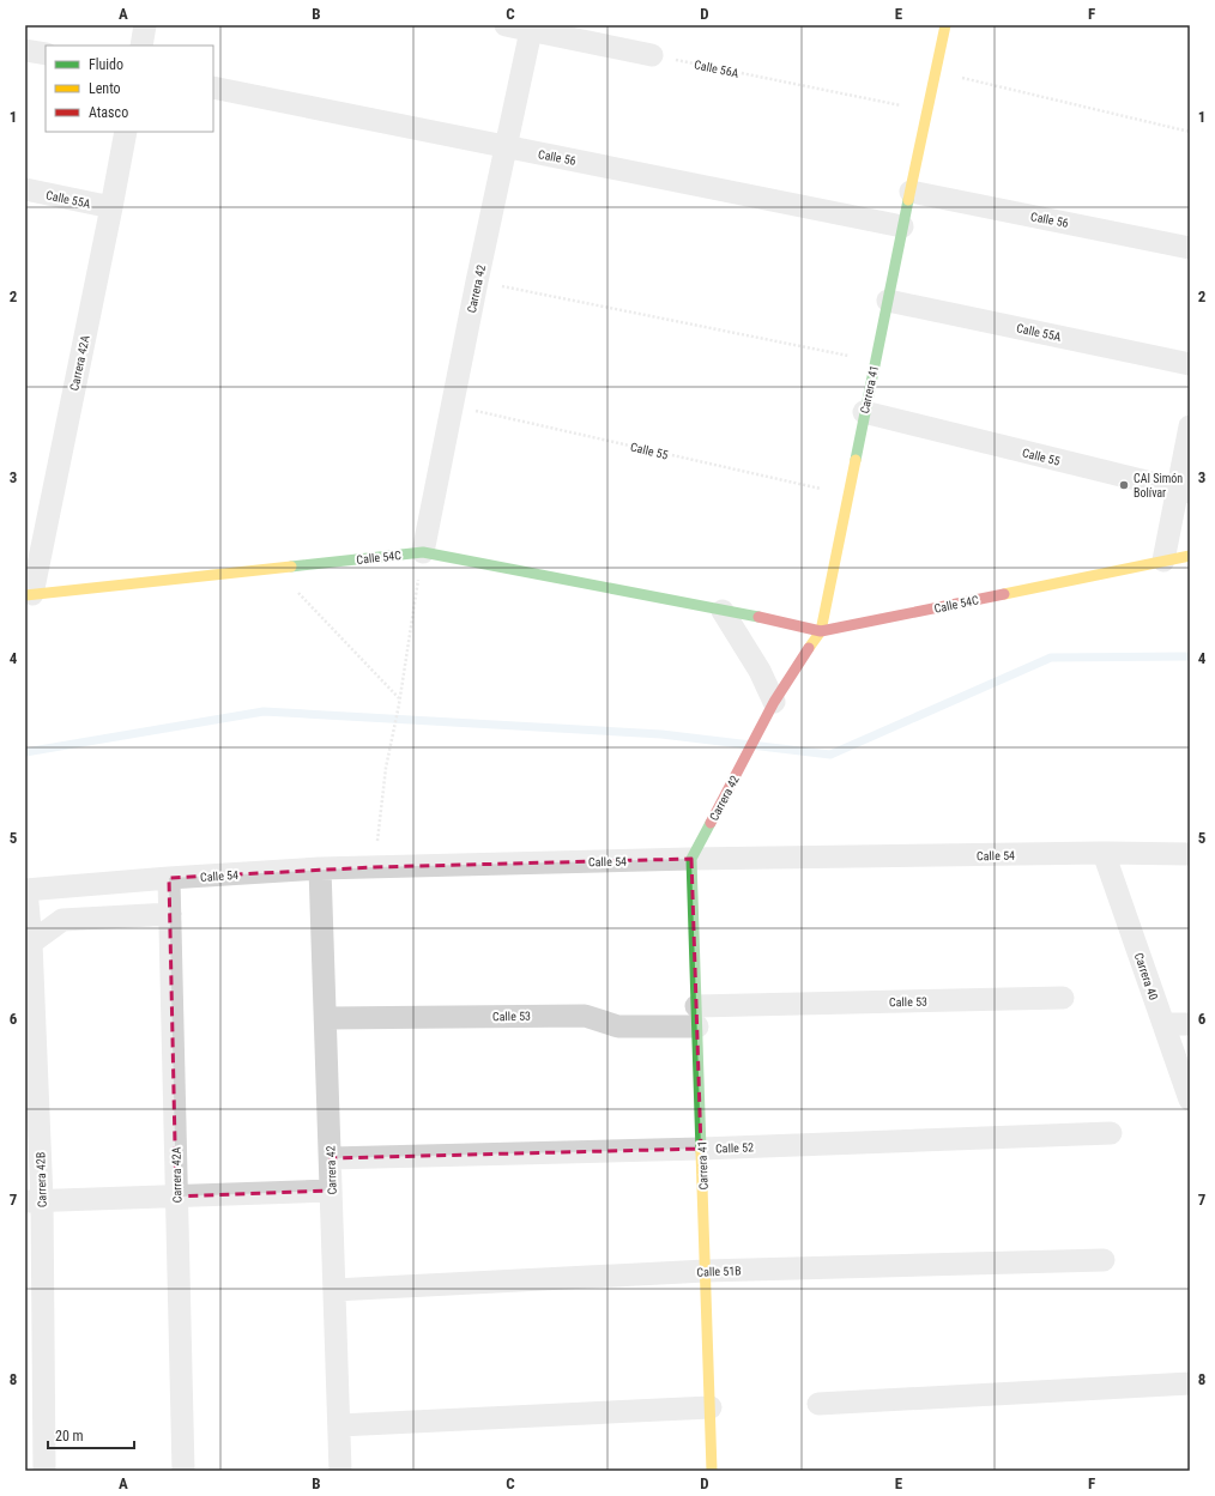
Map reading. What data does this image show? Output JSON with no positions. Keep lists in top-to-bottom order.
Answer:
{
  "streets": {
    "street": [
      "Calle 56",
      "Calle 55A",
      "Carrera 42",
      "Carrera 42A",
      "Carrera 41",
      "Calle 55",
      "Calle 54C",
      "Calle 54",
      "Carrera 40",
      "Calle 53",
      "Calle 52",
      "Carrera 42B",
      "Calle 51B"
    ],
    "path": ["Calle 56A"]
  },
  "crossings": [
    ["Calle 56A", "Carrera 41"],
    ["Calle 56", "Carrera 42"],
    ["Calle 56", "Carrera 41"],
    ["Calle 55A", "Carrera 42A"],
    ["Calle 55A", "Carrera 41"],
    ["Carrera 42", "Carrera 41"],
    ["Carrera 42", "Calle 55"],
    ["Carrera 42", "Calle 54C"],
    ["Carrera 42", "Calle 54"],
    ["Carrera 42", "Calle 53"],
    ["Carrera 42", "Calle 52"],
    ["Carrera 42", "Calle 51B"],
    ["Carrera 42A", "Calle 54C"],
    ["Carrera 42A", "Calle 54"],
    ["Carrera 41", "Calle 55"],
    ["Carrera 41", "Calle 54C"],
    ["Carrera 41", "Calle 54"],
    ["Carrera 41", "Calle 53"],
    ["Carrera 41", "Calle 52"],
    ["Carrera 41", "Calle 51B"],
    ["Calle 54", "Carrera 40"],
    ["Calle 54", "Carrera 42B"]
  ],
  "places": ["CAI Simón Bolívar"],
  "legend": ["Fluido", "Lento", "Atasco"],
  "scale_bar": "20 m",
  "grid": {
    "columns": [
      "A",
      "B",
      "C",
      "D",
      "E",
      "F"
    ],
    "rows": [
      "1",
      "2",
      "3",
      "4",
      "5",
      "6",
      "7",
      "8"
    ]
  }
}
